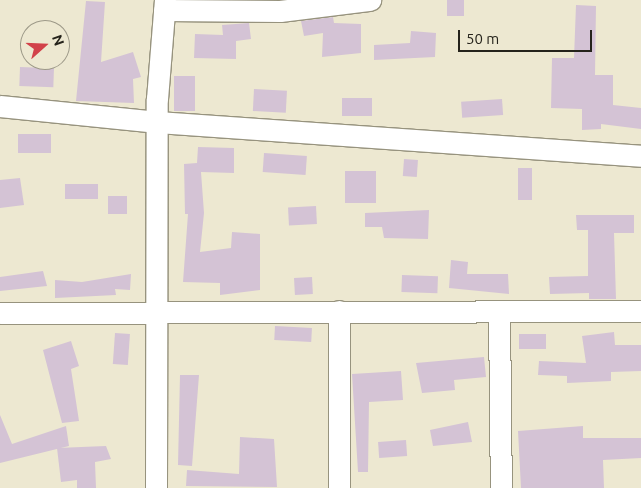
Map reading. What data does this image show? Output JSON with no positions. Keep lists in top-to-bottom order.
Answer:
{
  "scale_bar": "50 m",
  "north": "right"
}
